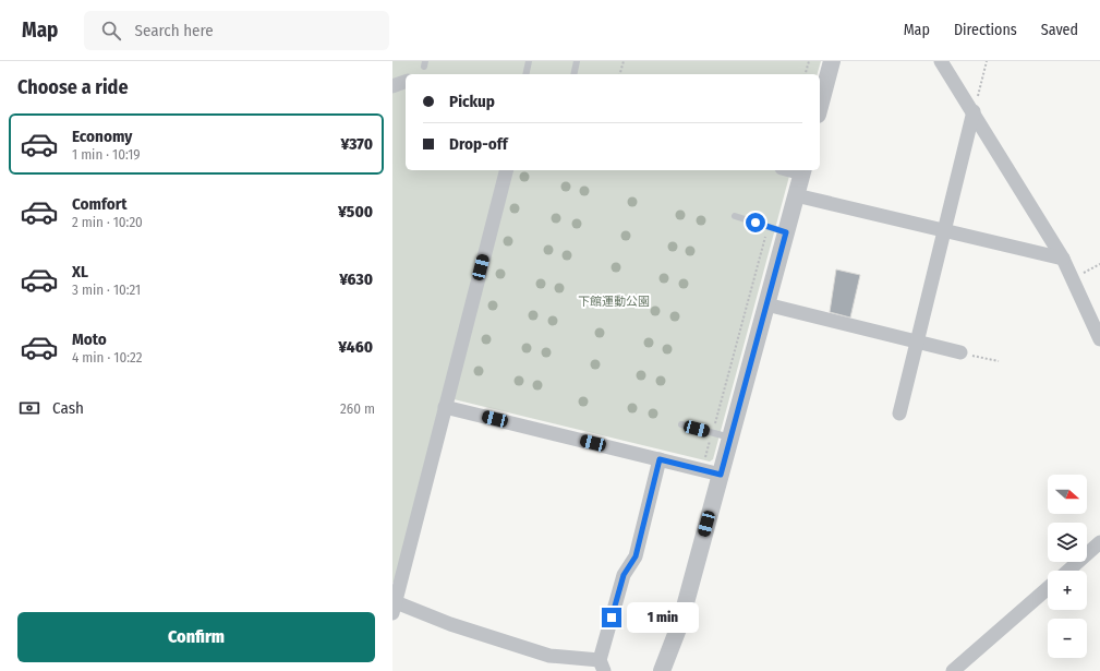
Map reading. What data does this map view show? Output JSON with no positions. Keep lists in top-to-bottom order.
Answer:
{
  "parks": ["下館運動公園"],
  "north": "right",
  "page": {
    "header": "Map",
    "search": "Search here",
    "nav": ["Map", "Directions", "Saved"],
    "heading": "Choose a ride",
    "banner": ["Pickup", "Drop-off"],
    "list": [
      {
        "name": "Economy",
        "note": "1 min · 10:19",
        "value": "¥370"
      },
      {
        "name": "Comfort",
        "note": "2 min · 10:20",
        "value": "¥500"
      },
      {
        "name": "XL",
        "note": "3 min · 10:21",
        "value": "¥630"
      },
      {
        "name": "Moto",
        "note": "4 min · 10:22",
        "value": "¥460"
      }
    ],
    "pay": ["Cash", "260 m"],
    "map_buttons": ["+", "−"],
    "bubble": "1 min",
    "buttons": "Confirm"
  }
}
